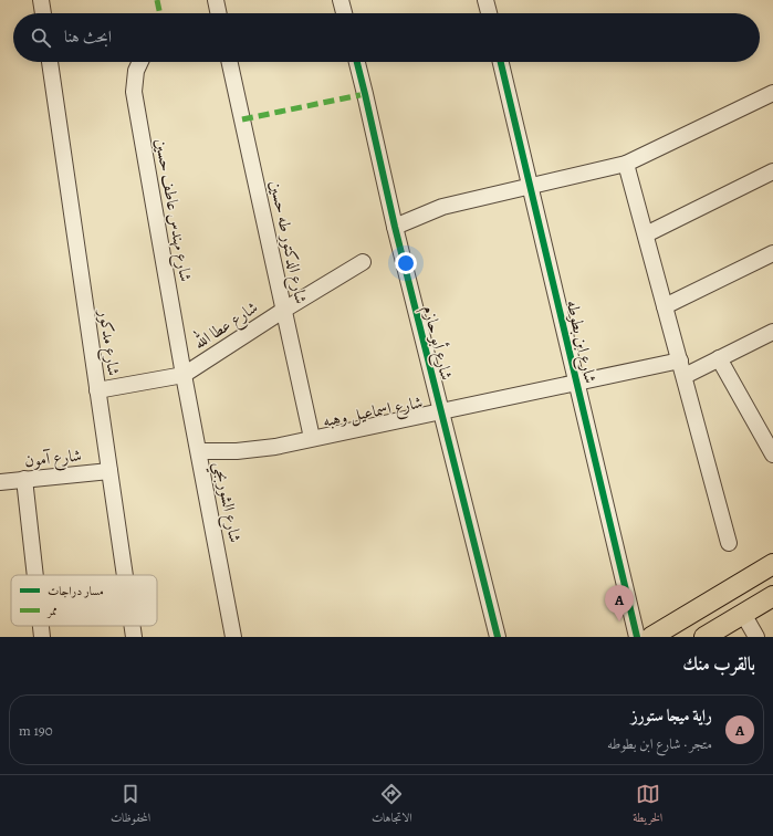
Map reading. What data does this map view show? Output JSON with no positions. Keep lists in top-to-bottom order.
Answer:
{
  "streets": {
    "street": [
      "شارع مهندس عاطف حسين",
      "شارع الدكتور طه حسين",
      "شارع عطا الله",
      "شارع ابن بطوطه",
      "شارع مدكور",
      "شارع أبو حازم",
      "شارع اسماعيل وهبه",
      "شارع آمون",
      "شارع الشوربجي"
    ]
  },
  "crossings": [
    ["شارع مهندس عاطف حسين", "شارع عطا الله"],
    ["شارع مهندس عاطف حسين", "شارع الشوربجي"],
    ["شارع الدكتور طه حسين", "شارع عطا الله"],
    ["شارع الدكتور طه حسين", "شارع اسماعيل وهبه"],
    ["شارع عطا الله", "شارع مدكور"],
    ["شارع عطا الله", "شارع الشوربجي"],
    ["شارع ابن بطوطه", "شارع اسماعيل وهبه"],
    ["شارع مدكور", "شارع آمون"],
    ["شارع أبو حازم", "شارع اسماعيل وهبه"],
    ["شارع اسماعيل وهبه", "شارع الشوربجي"]
  ],
  "legend": ["مسار دراجات", "ممر"],
  "page": {
    "search": "ابحث هنا",
    "pins": "A",
    "heading": "بالقرب منك",
    "list": [
      {
        "mark": "A",
        "name": "راية ميجا ستورز",
        "note": "متجر · شارع ابن بطوطه",
        "value": "190 m"
      }
    ],
    "nav": ["الخريطة", "الاتجاهات", "المحفوظات"]
  }
}
